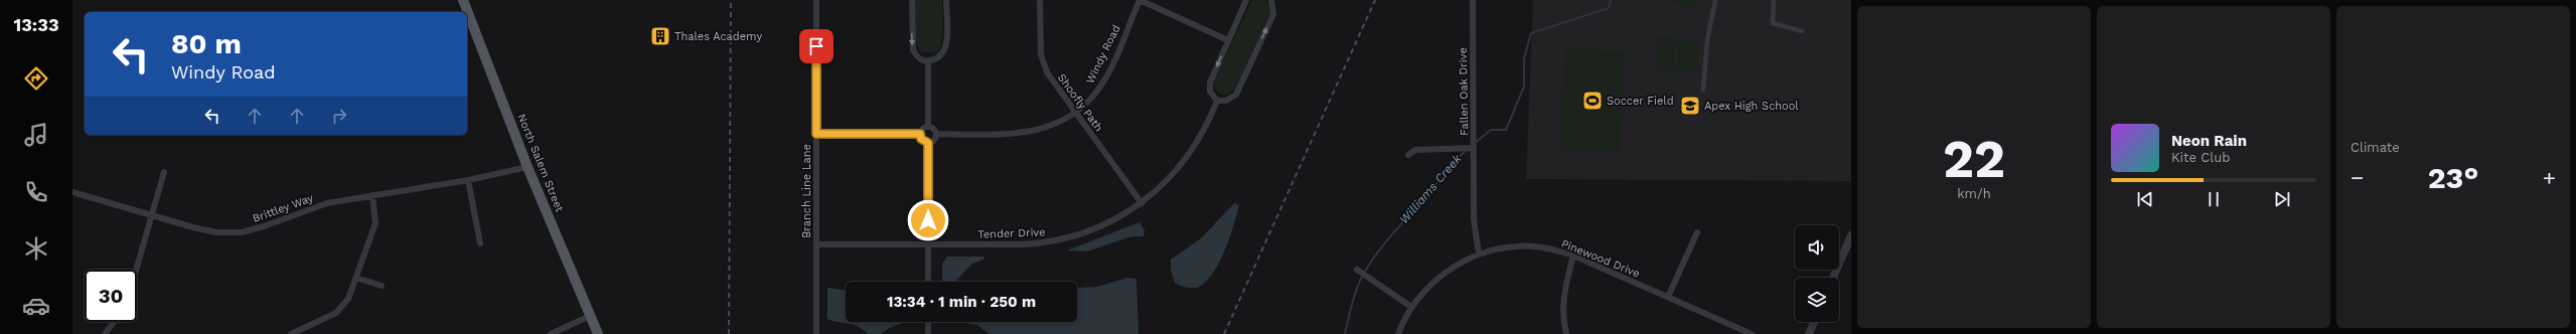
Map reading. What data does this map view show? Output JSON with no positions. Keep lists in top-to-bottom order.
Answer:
{
  "streets": {
    "main road": ["North Salem Street"],
    "street": [
      "Windy Road",
      "Fallen Oak Drive",
      "Shoofly Path",
      "Branch Line Lane",
      "Brittley Way",
      "Tender Drive",
      "Pinewood Drive"
    ]
  },
  "crossings": [
    ["Windy Road", "Shoofly Path"],
    ["Fallen Oak Drive", "Pinewood Drive"],
    ["Shoofly Path", "Tender Drive"],
    ["North Salem Street", "Brittley Way"],
    ["Branch Line Lane", "Tender Drive"]
  ],
  "water": ["Williams Creek"],
  "places": {
    "building": ["Thales Academy"],
    "sports": ["Soccer Field"],
    "school or university": ["Apex High School"]
  },
  "page": {
    "tabs": "13:33",
    "tile": [
      ["22", "km/h"],
      "Climate"
    ],
    "turn": ["80 m", "Windy Road"],
    "song": ["Neon Rain", "Kite Club"],
    "heat": ["−", "23°", "+"],
    "limit": "30",
    "trip": "13:34 · 1 min · 250 m"
  }
}
